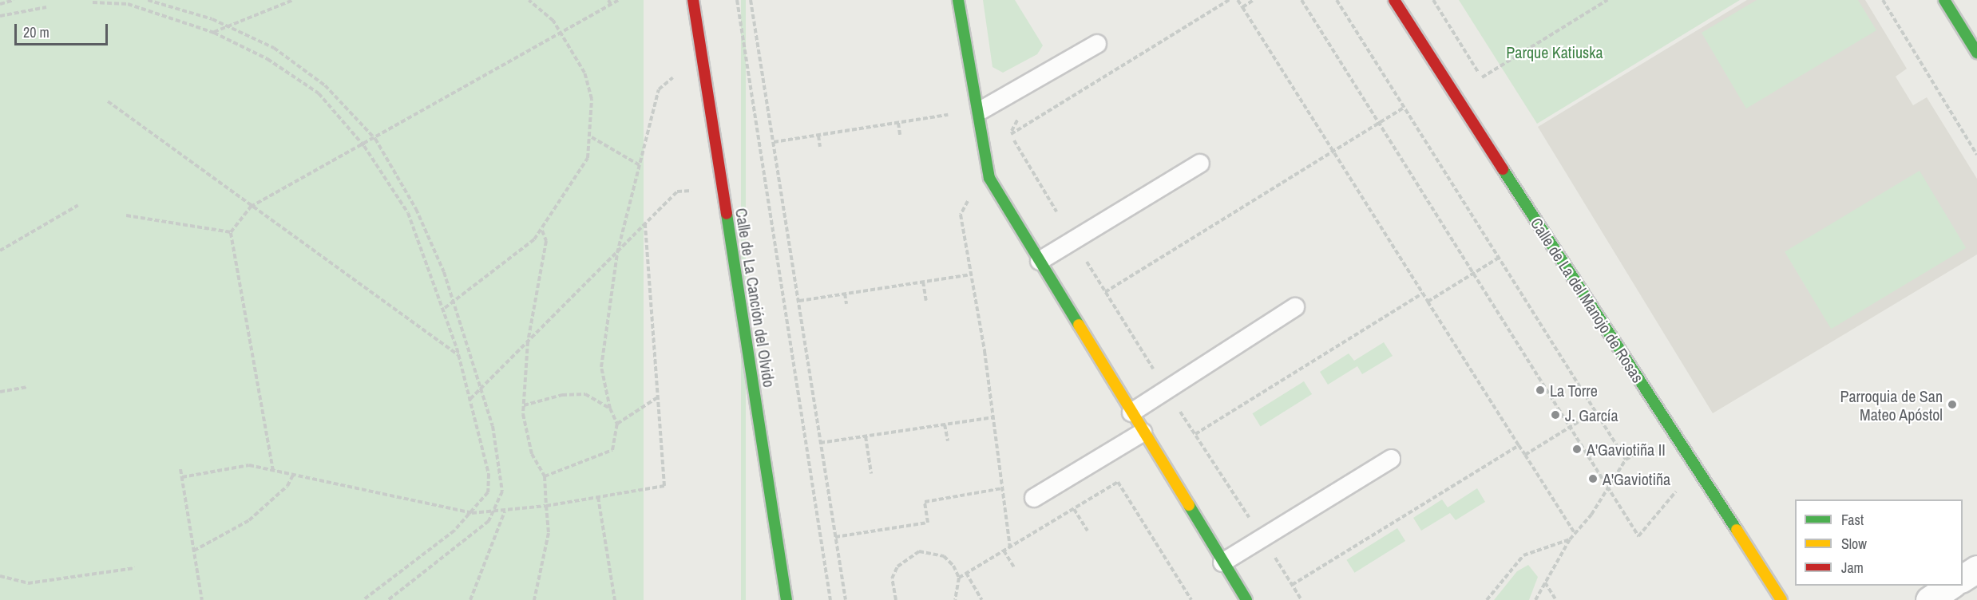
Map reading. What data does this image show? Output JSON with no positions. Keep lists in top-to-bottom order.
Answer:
{
  "streets": {
    "street": ["Calle de La Canción del Olvido", "Calle de La del Manojo de Rosas"]
  },
  "parks": ["Parque Katiuska"],
  "places": [
    "La Torre",
    "Parroquia de San Mateo Apóstol",
    "J. García",
    "A'Gaviotiña II",
    "A'Gaviotiña"
  ],
  "legend": ["Fast", "Slow", "Jam"],
  "scale_bar": "20 m"
}
